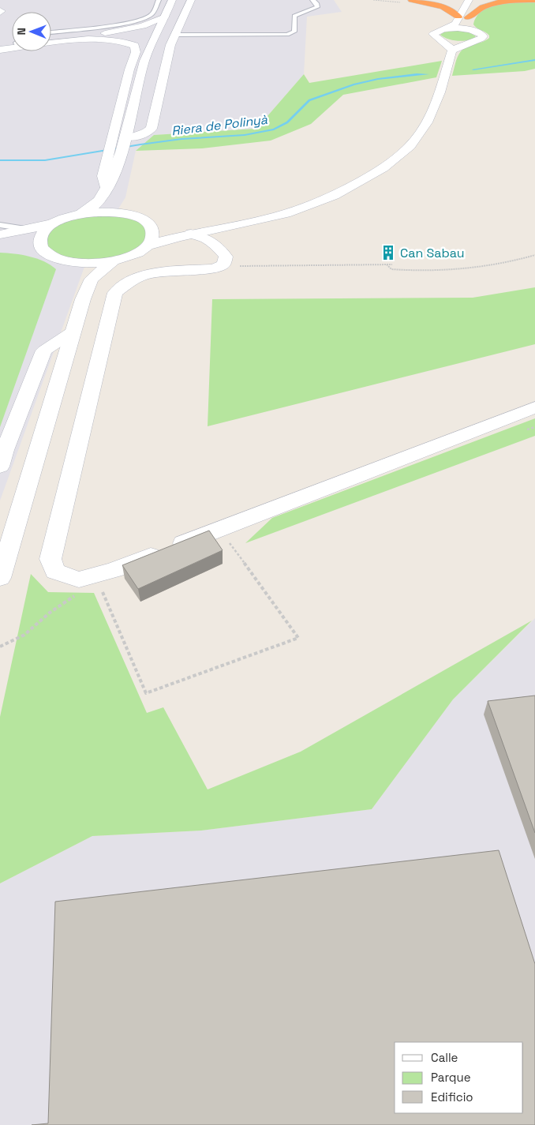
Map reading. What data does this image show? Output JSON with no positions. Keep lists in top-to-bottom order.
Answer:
{
  "water": ["Riera de Polinyà"],
  "places": {
    "building": ["Can Sabau"]
  },
  "legend": ["Calle", "Parque", "Edificio"],
  "north": "left"
}
